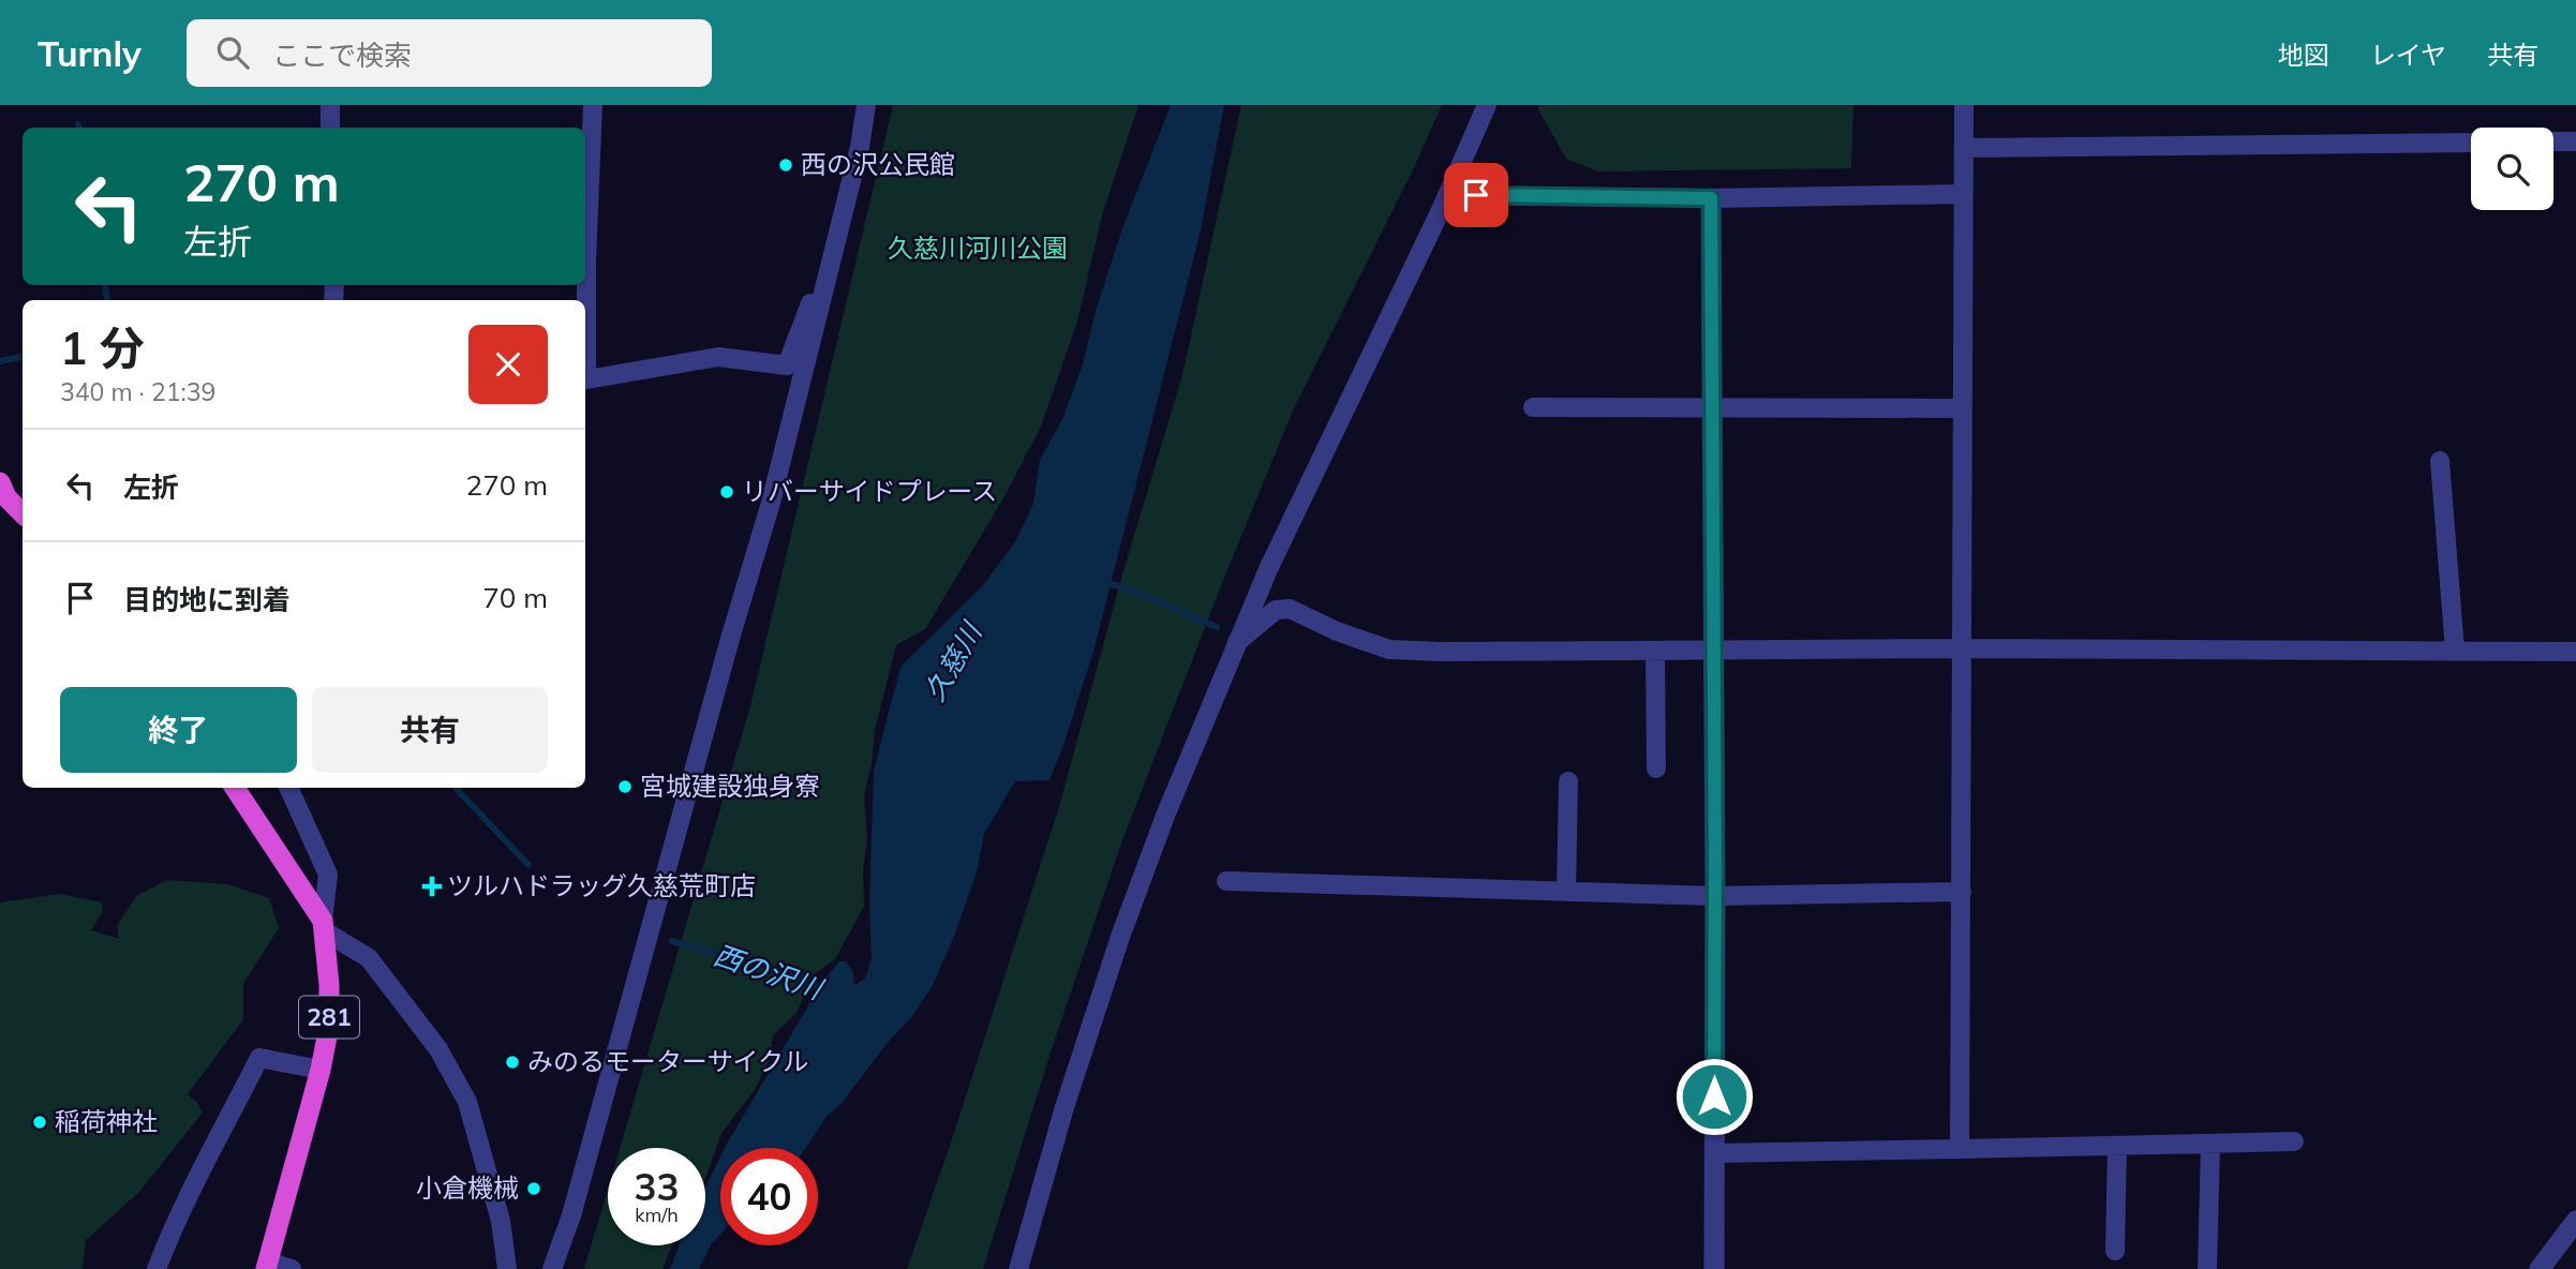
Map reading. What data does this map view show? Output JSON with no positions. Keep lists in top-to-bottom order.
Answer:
{
  "streets": {
    "highway": ["281"]
  },
  "water": ["久慈川", "西の沢川"],
  "parks": ["久慈川河川公園"],
  "places": {
    "other": [
      "西の沢公民館",
      "リバーサイドプレース",
      "宮城建設独身寮",
      "みのるモーターサイクル",
      "稲荷神社",
      "小倉機械"
    ],
    "health": ["ツルハドラッグ久慈荒町店"]
  },
  "page": {
    "header": "Turnly",
    "search": "ここで検索",
    "nav": ["地図", "レイヤ", "共有"],
    "turn": ["270 m", "左折"],
    "heading": ["1 分", "340 m · 21:39"],
    "list": [
      {
        "name": "左折",
        "value": "270 m"
      },
      {
        "name": "目的地に到着",
        "value": "70 m"
      }
    ],
    "buttons": ["終了", "共有"],
    "speed": "33 km/h",
    "limit": "40"
  }
}
